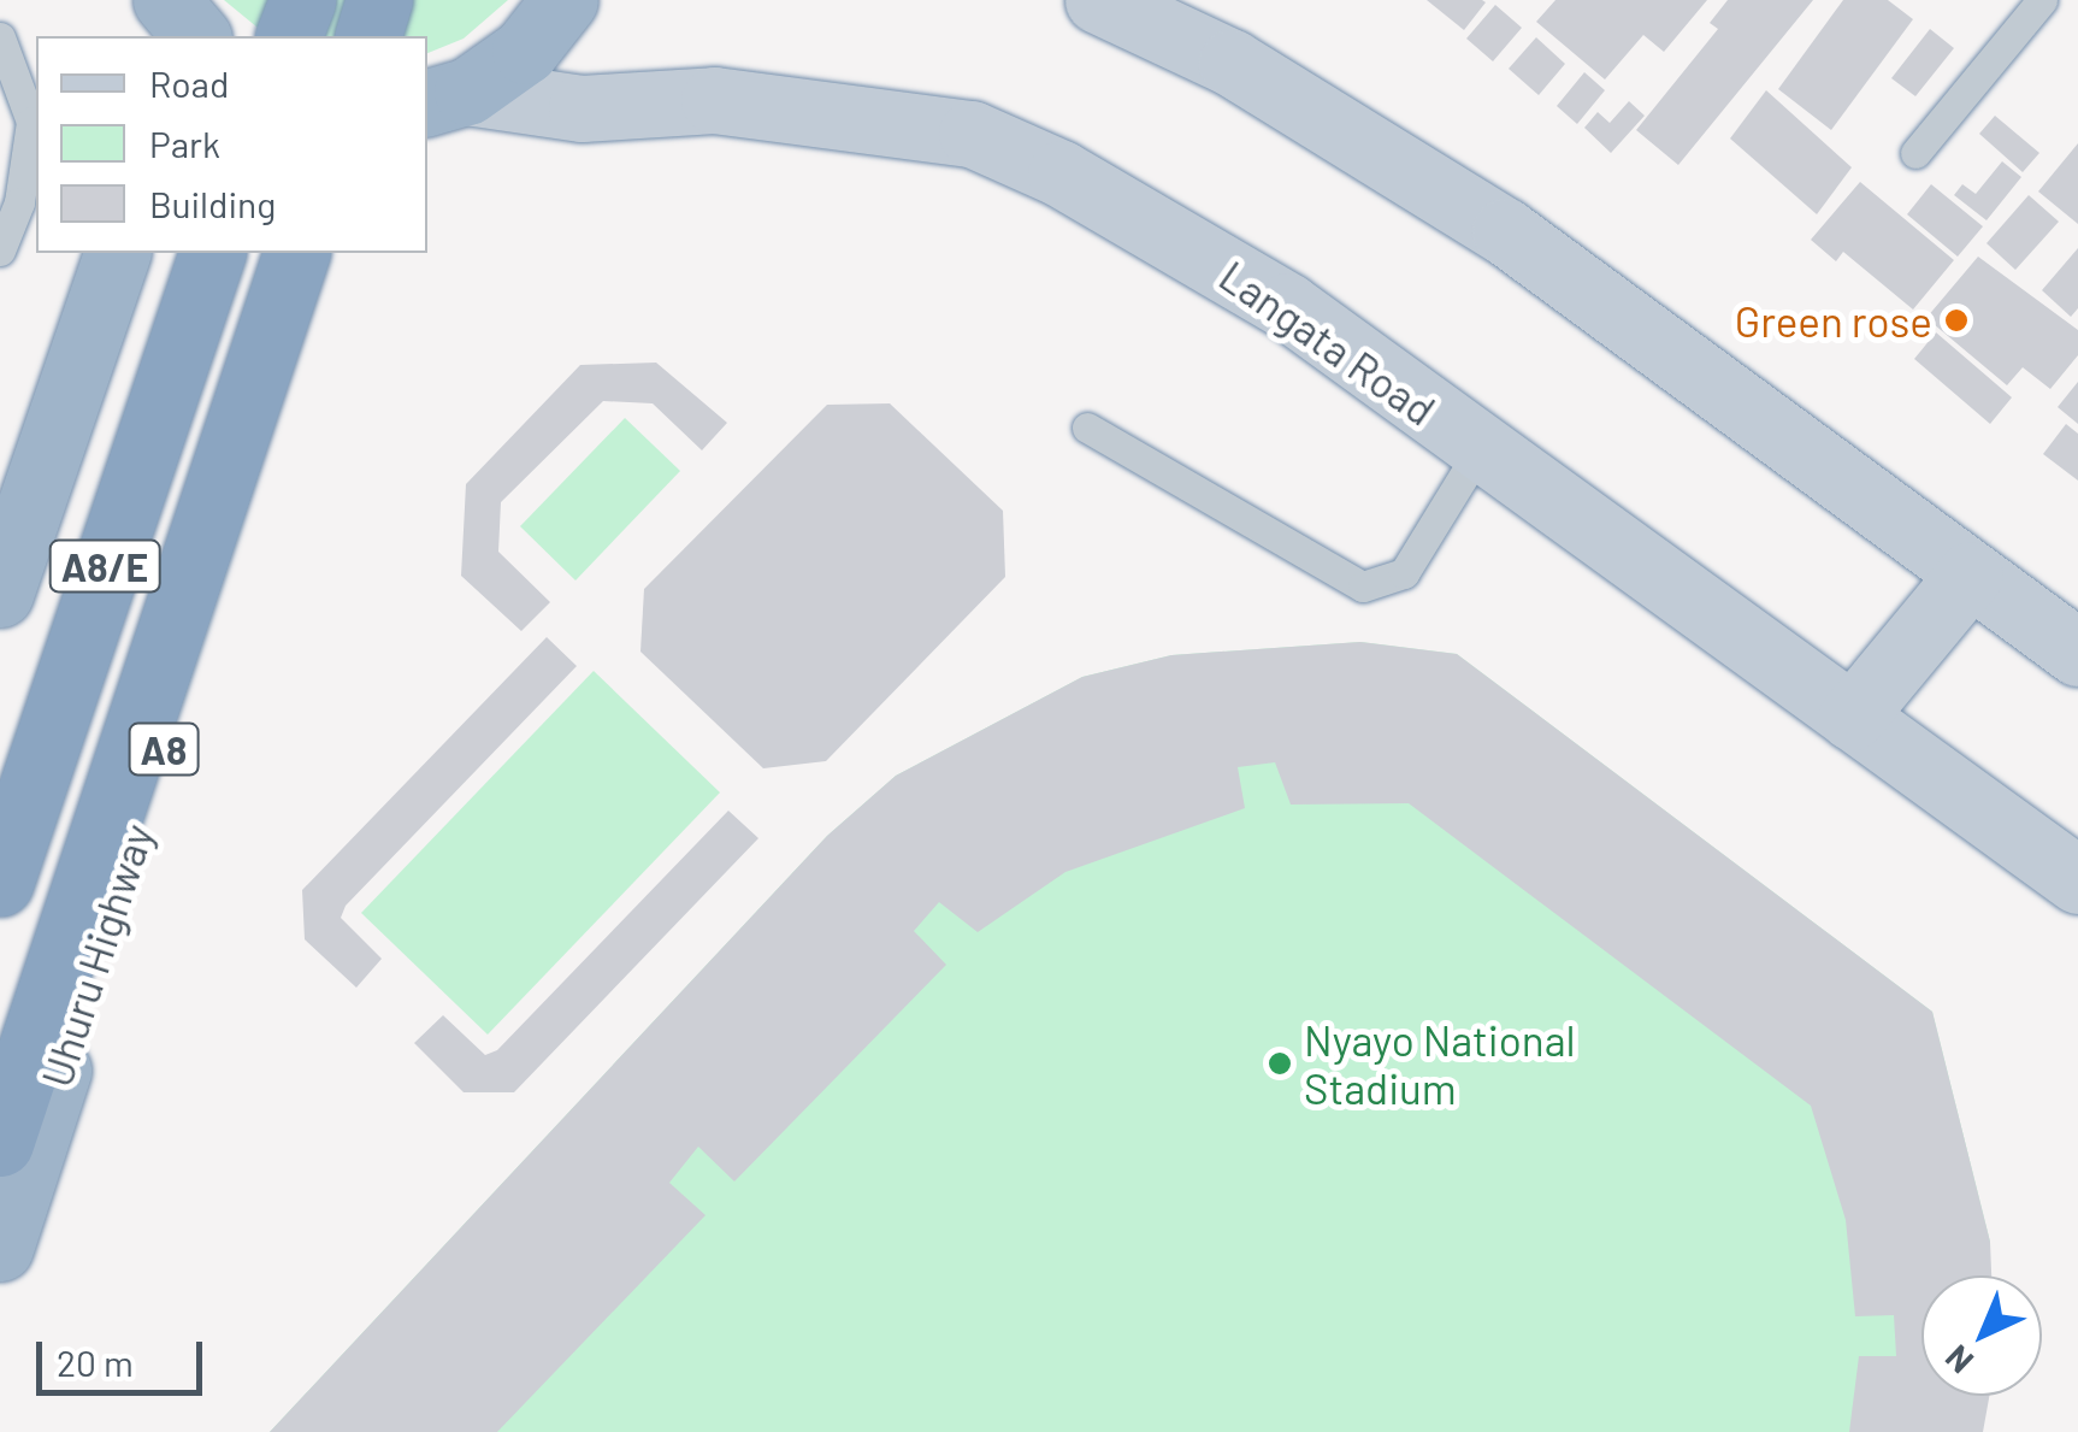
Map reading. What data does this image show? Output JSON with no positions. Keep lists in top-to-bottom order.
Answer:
{
  "streets": {
    "highway": ["A8/E", "A8", "Uhuru Highway"],
    "main road": ["Langata Road"]
  },
  "places": ["Green rose", "Nyayo National Stadium"],
  "legend": ["Road", "Park", "Building"],
  "scale_bar": "20 m",
  "north": "bottom left"
}
